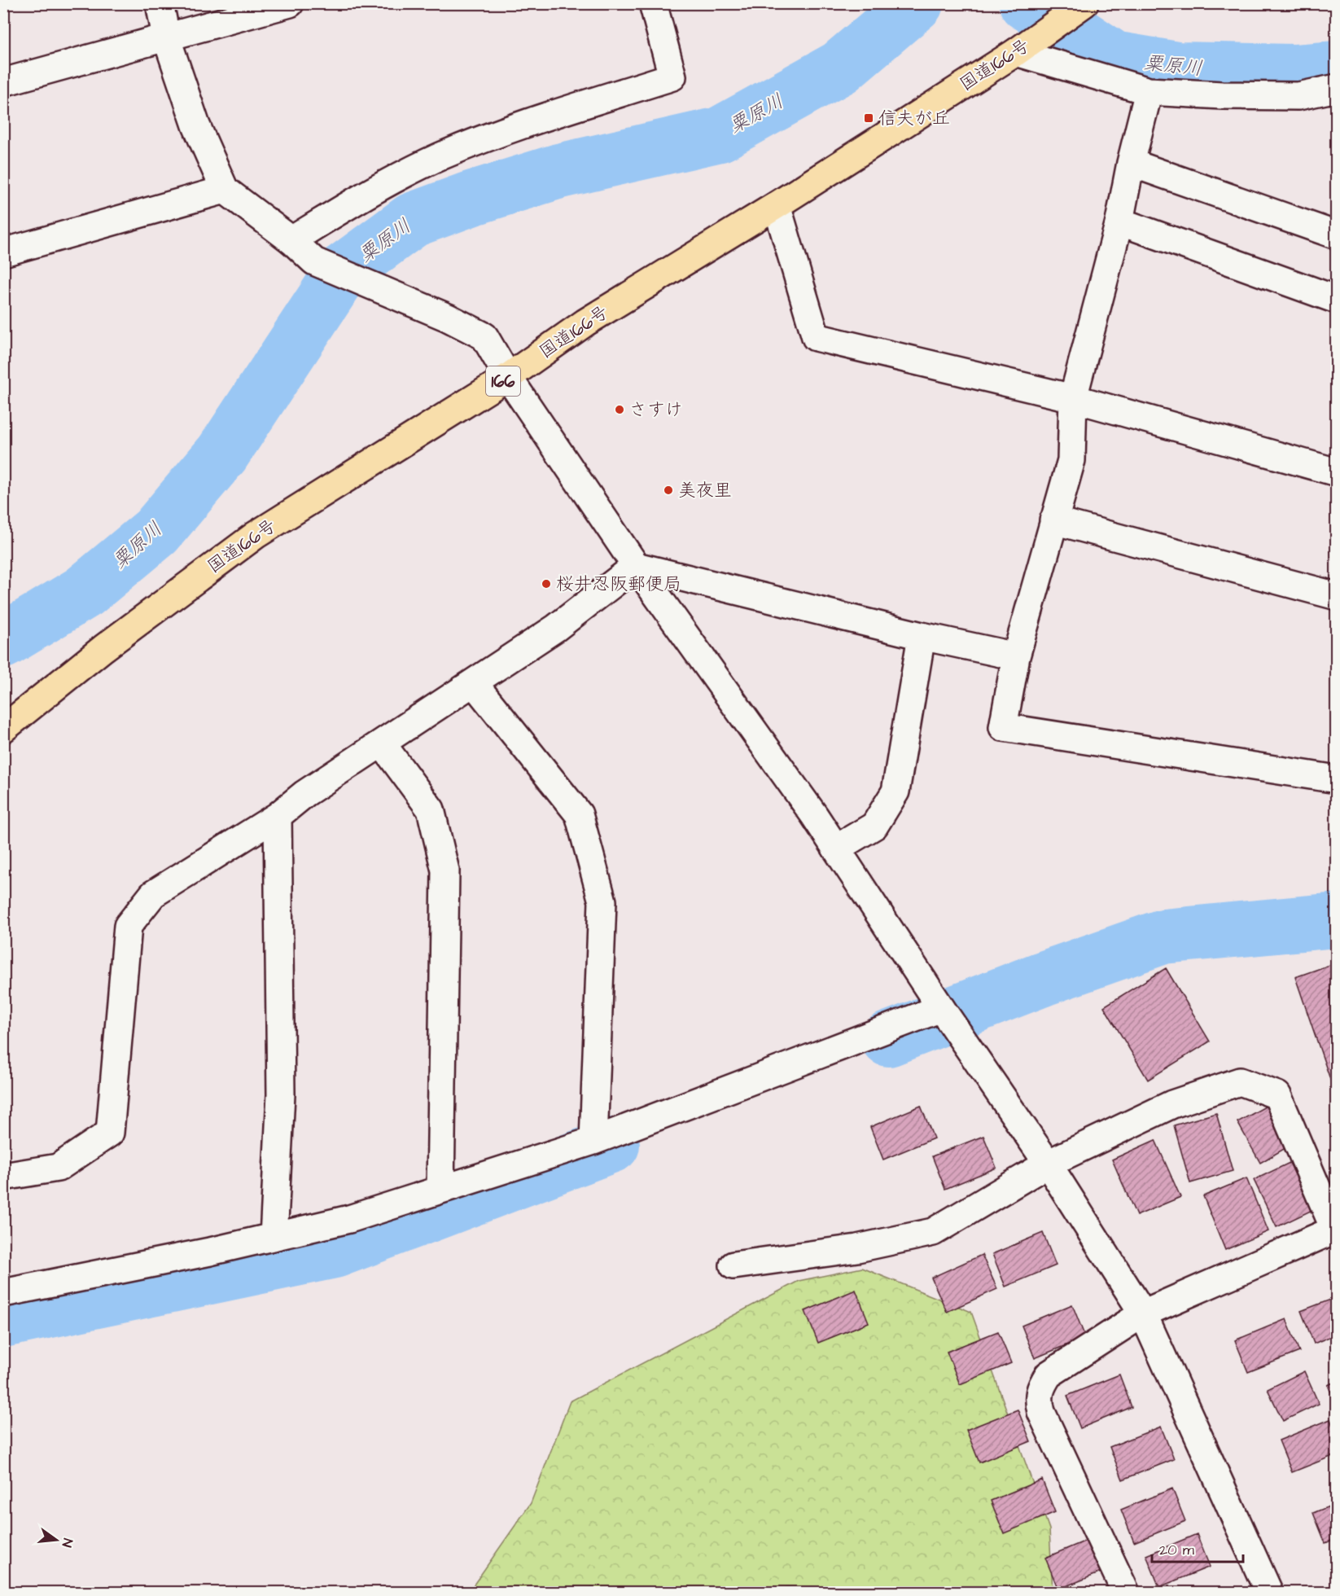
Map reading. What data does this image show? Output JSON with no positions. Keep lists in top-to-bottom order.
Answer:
{
  "streets": {
    "highway": ["国道166号", "166"]
  },
  "water": ["粟原川"],
  "places": {
    "transit": ["信夫が丘"],
    "other": ["さすけ", "美夜里", "桜井忍阪郵便局"]
  },
  "scale_bar": "20 m",
  "north": "right"
}
